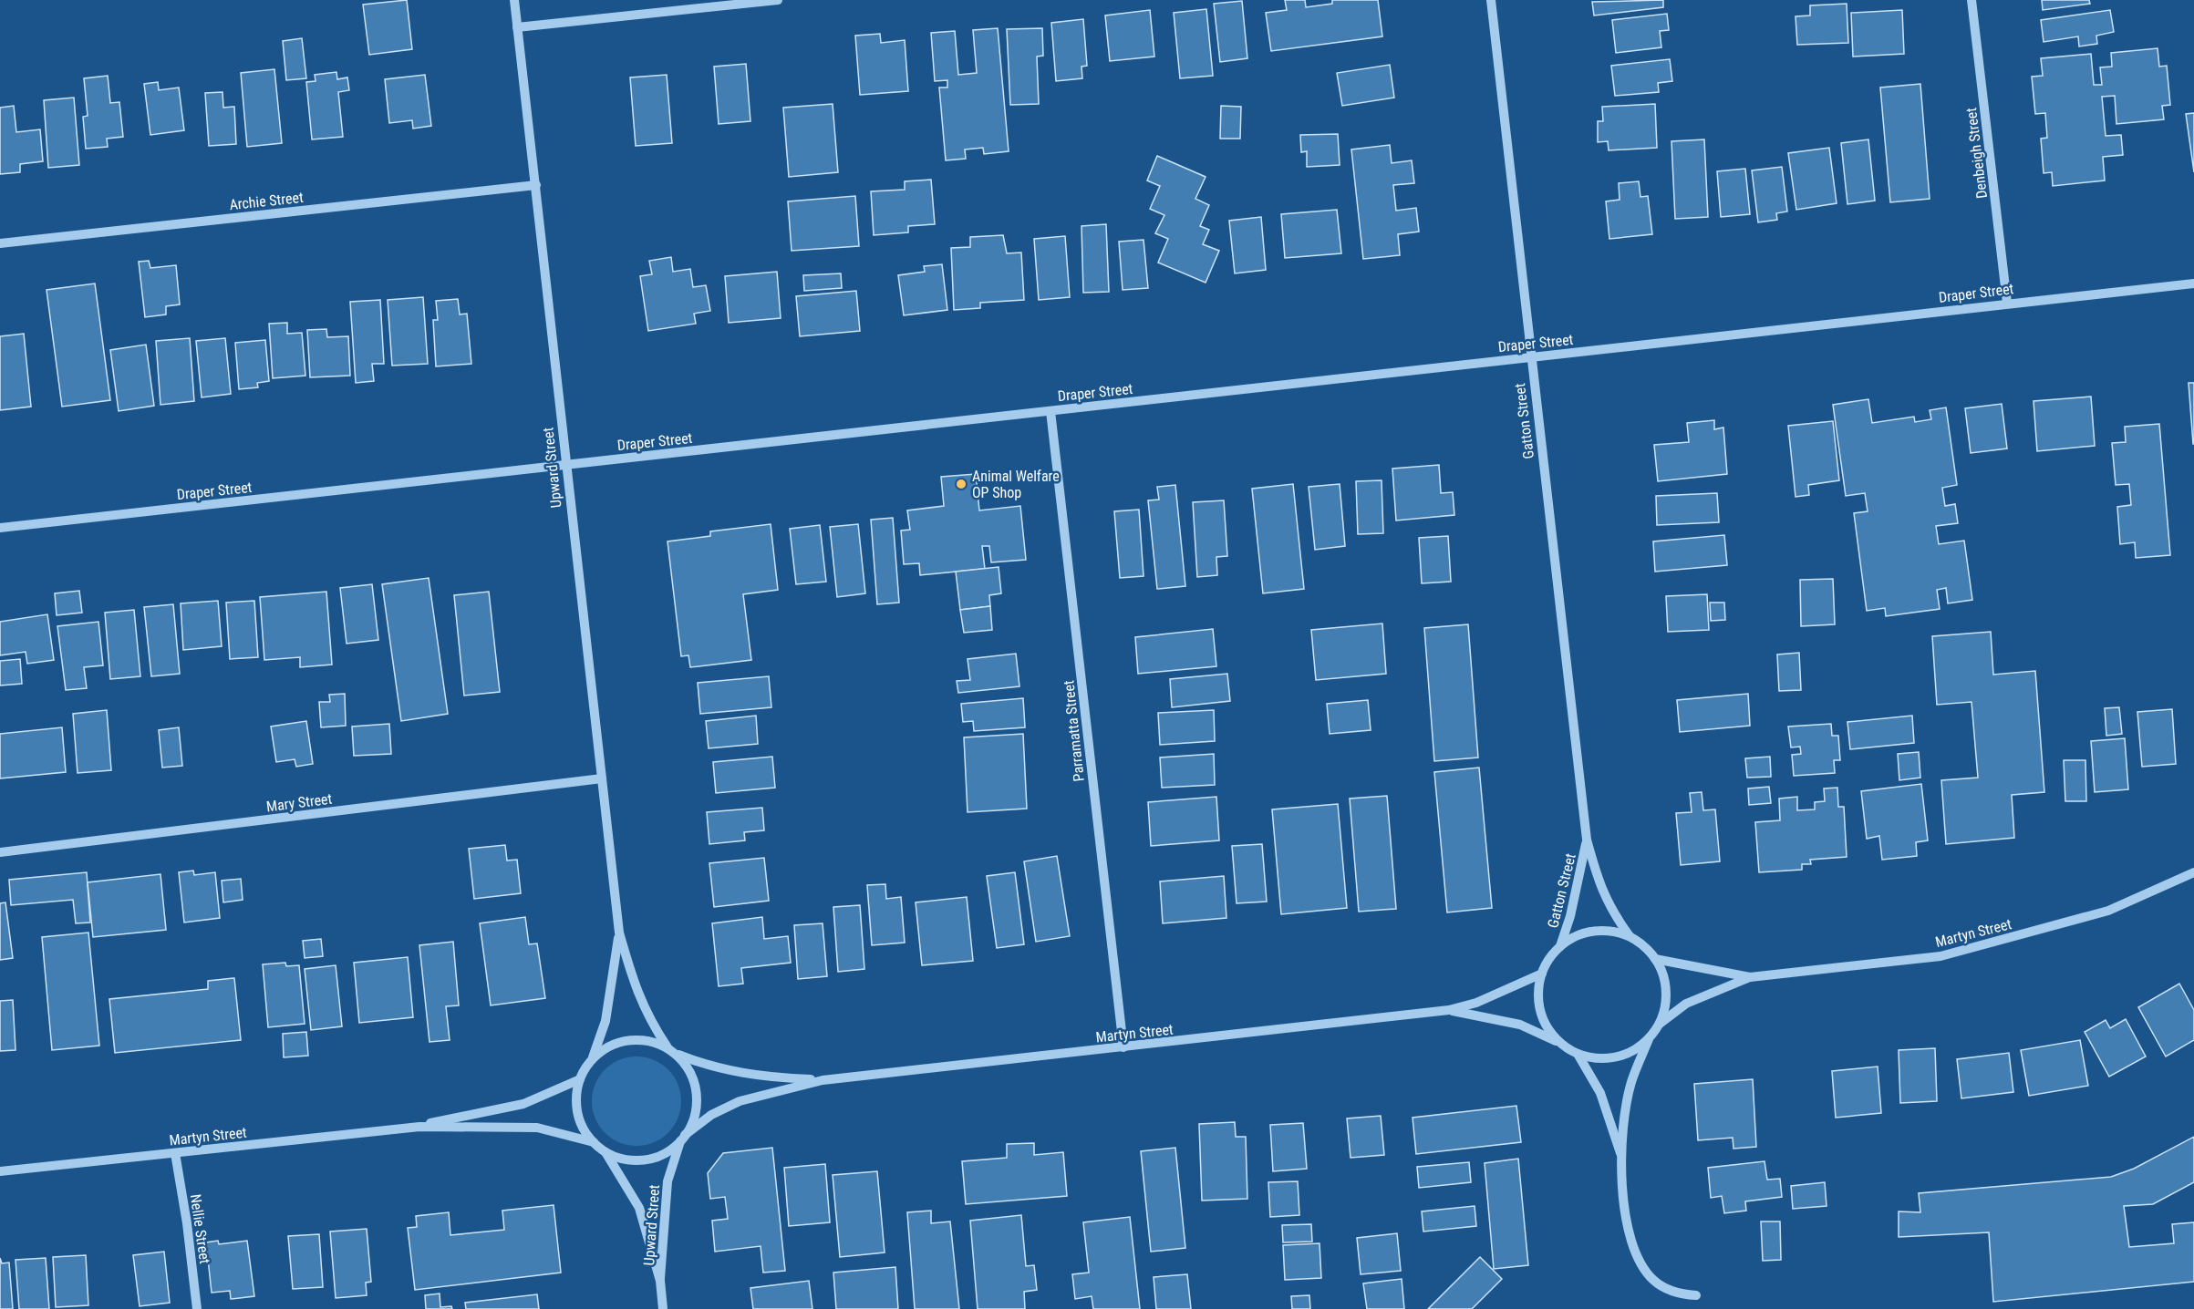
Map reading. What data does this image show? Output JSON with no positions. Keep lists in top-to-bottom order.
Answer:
{
  "streets": {
    "street": [
      "Denbeigh Street",
      "Archie Street",
      "Draper Street",
      "Gatton Street",
      "Upward Street",
      "Parramatta Street",
      "Mary Street",
      "Martyn Street",
      "Nellie Street"
    ]
  },
  "crossings": [
    ["Denbeigh Street", "Draper Street"],
    ["Archie Street", "Upward Street"],
    ["Draper Street", "Gatton Street"],
    ["Draper Street", "Upward Street"],
    ["Draper Street", "Parramatta Street"],
    ["Gatton Street", "Martyn Street"],
    ["Upward Street", "Mary Street"],
    ["Upward Street", "Martyn Street"],
    ["Parramatta Street", "Martyn Street"],
    ["Martyn Street", "Nellie Street"]
  ],
  "places": ["Animal Welfare OP Shop"]
}
